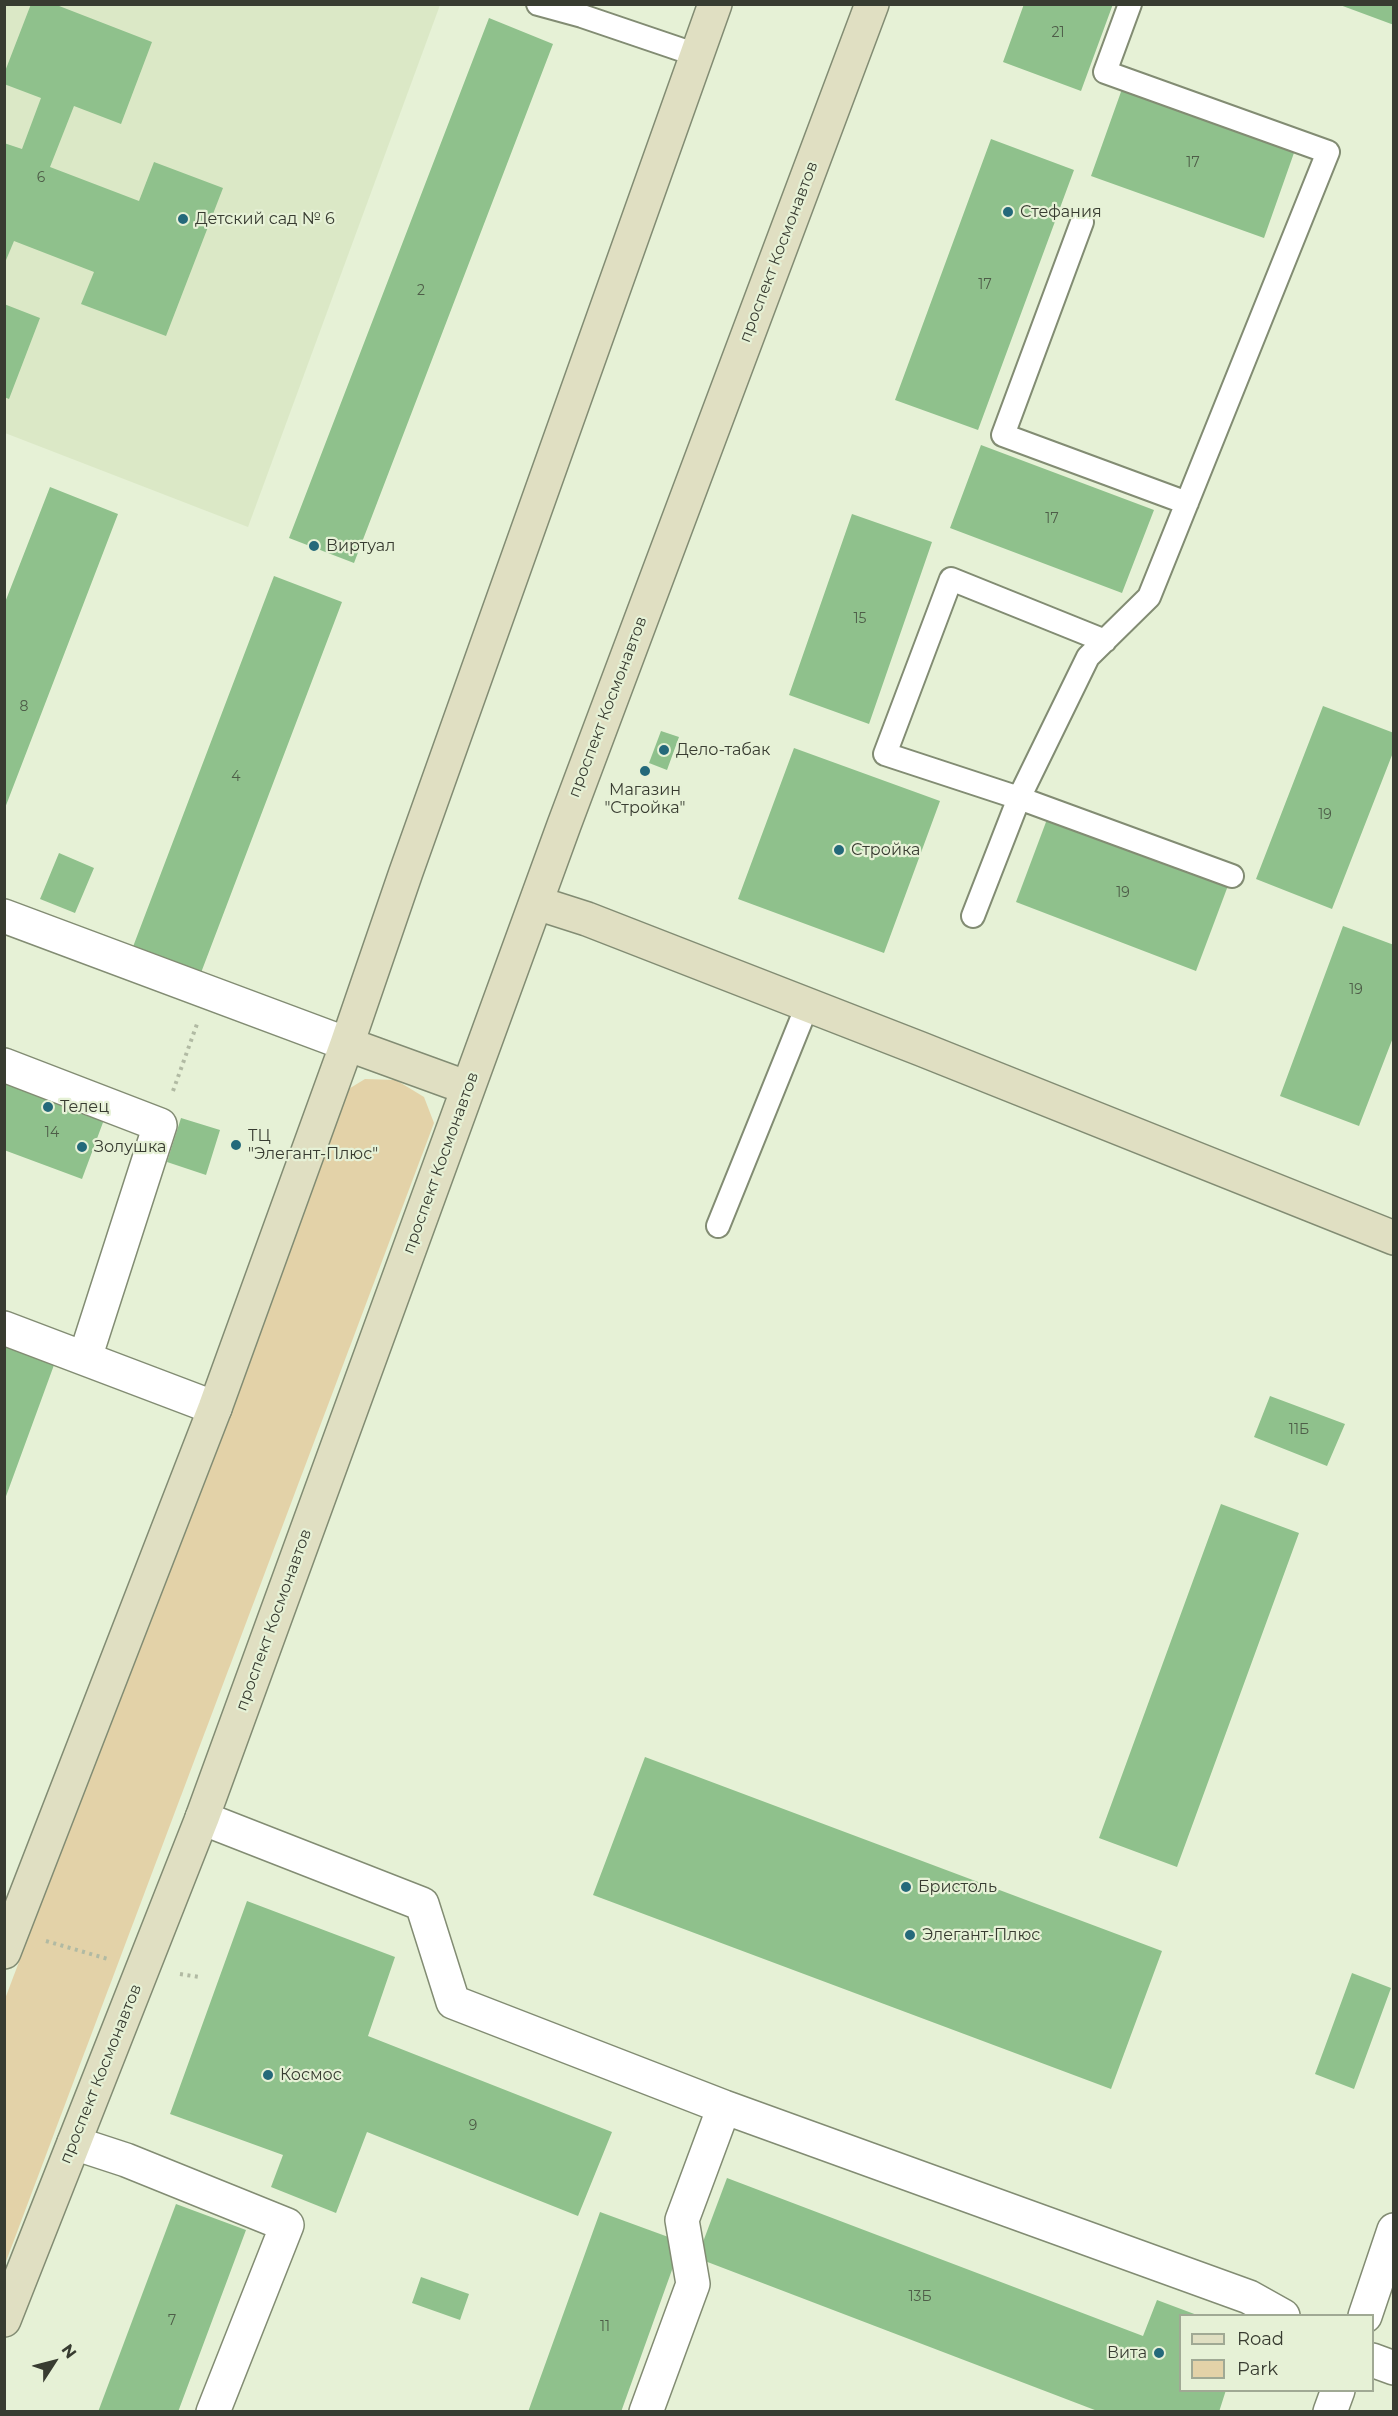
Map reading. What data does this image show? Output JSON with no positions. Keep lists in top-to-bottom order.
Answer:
{
  "streets": {
    "main road": ["проспект Космонавтов"]
  },
  "places": [
    "Стефания",
    "Детский сад № 6",
    "Виртуал",
    "Дело-табак",
    "Магазин \"Стройка\"",
    "Стройка",
    "Телец",
    "ТЦ \"Элегант-Плюс\"",
    "Золушка",
    "Бристоль",
    "Элегант-Плюс",
    "Космос",
    "Вита"
  ],
  "house_numbers": [
    "21",
    "17",
    "6",
    "17",
    "2",
    "17",
    "15",
    "8",
    "4",
    "19",
    "19",
    "19",
    "14",
    "11Б",
    "9",
    "13Б",
    "7",
    "11"
  ],
  "legend": ["Road", "Park"],
  "north": "top right"
}
